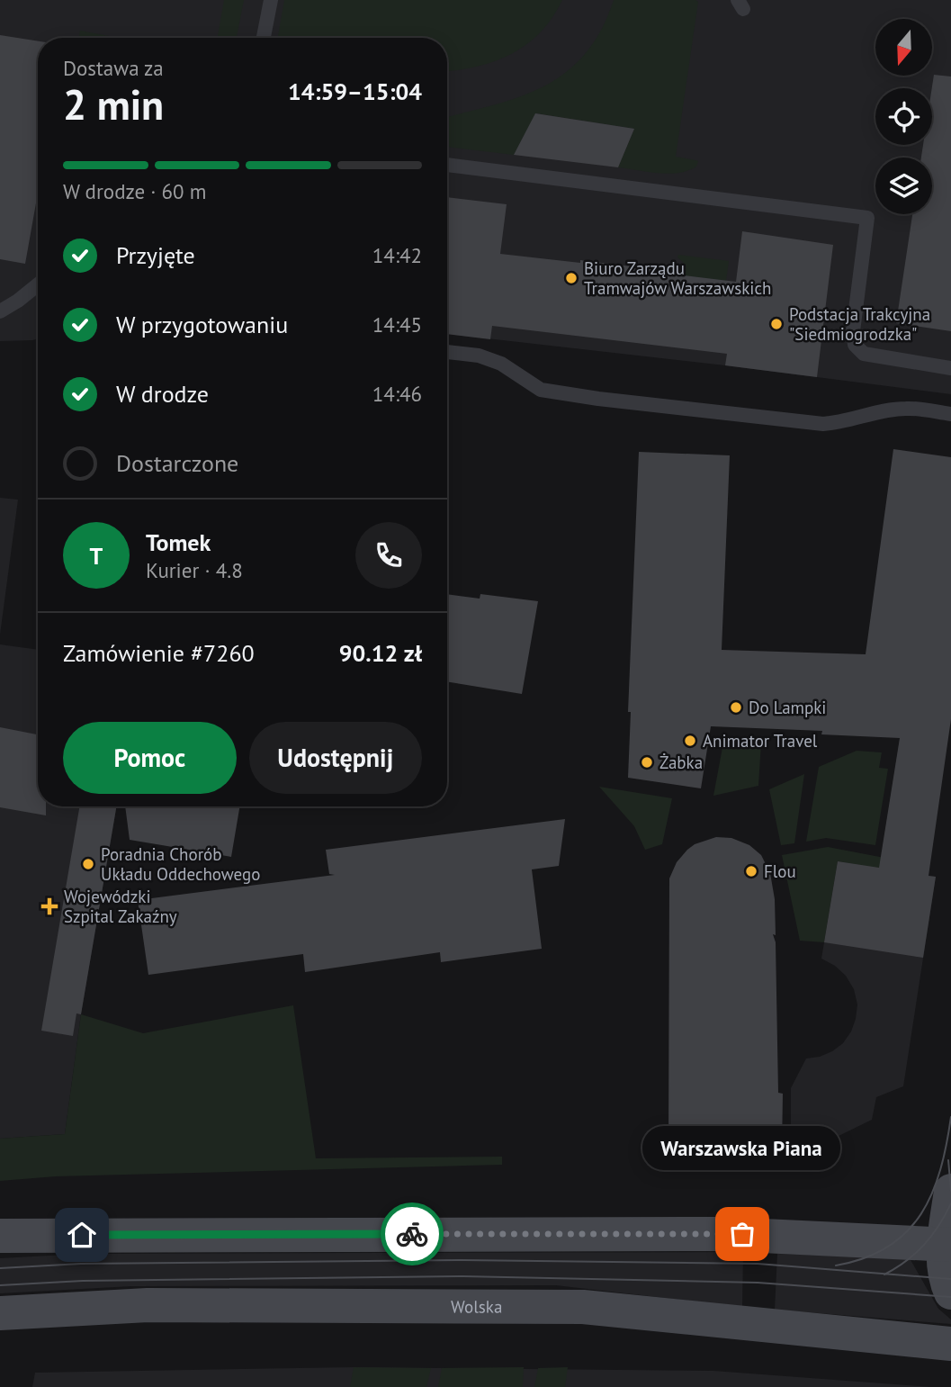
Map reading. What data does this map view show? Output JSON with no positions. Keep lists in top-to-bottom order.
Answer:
{
  "streets": {
    "main road": ["Wolska"]
  },
  "places": {
    "other": [
      "Biuro Zarządu Tramwajów Warszawskich",
      "Podstacja Trakcyjna \"Siedmiogrodzka\"",
      "Do Lampki",
      "Animator Travel",
      "Żabka",
      "Poradnia Chorób Układu Oddechowego",
      "Flou",
      "Warszawska Piana"
    ],
    "health": ["Wojewódzki Szpital Zakaźny"]
  },
  "north": "bottom",
  "page": {
    "heading": ["2 min", "Dostawa za", "14:59–15:04"],
    "panel": [
      "Tomek",
      "Kurier · 4.8",
      "Zamówienie #7260",
      "90.12 zł"
    ],
    "bar": "W drodze · 60 m",
    "list": [
      ["Przyjęte", "14:42"],
      ["W przygotowaniu", "14:45"],
      ["W drodze", "14:46"],
      "Dostarczone"
    ],
    "round": "T",
    "buttons": ["Pomoc", "Udostępnij"],
    "bubble": "Warszawska Piana"
  }
}
